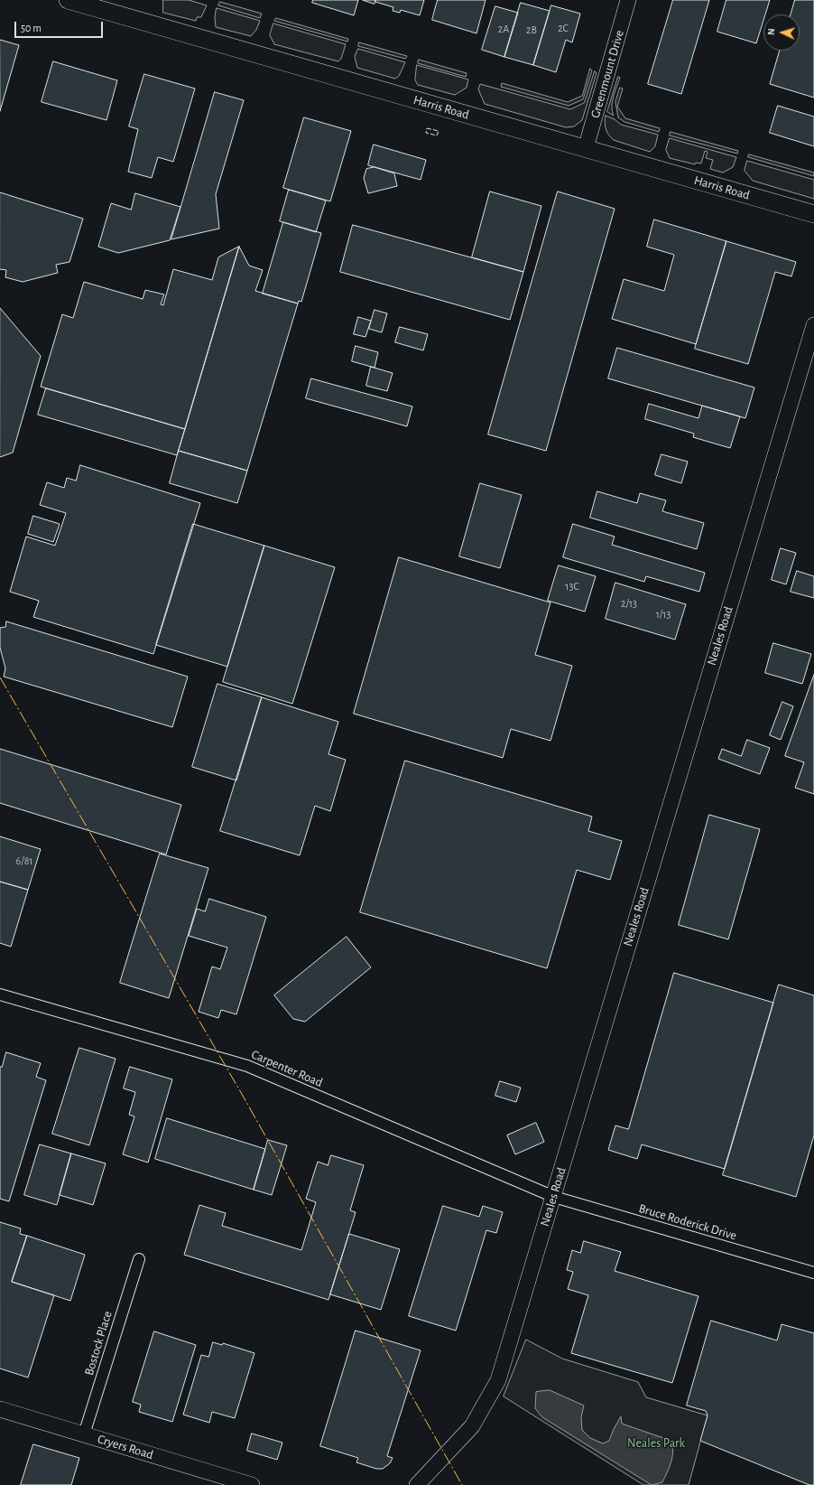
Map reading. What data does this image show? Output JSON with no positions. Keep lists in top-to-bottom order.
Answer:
{
  "streets": {
    "main road": ["Harris Road"],
    "street": [
      "Greenmount Drive",
      "Neales Road",
      "Carpenter Road",
      "Bruce Roderick Drive",
      "Bostock Place",
      "Cryers Road"
    ]
  },
  "crossings": [
    ["Greenmount Drive", "Harris Road"],
    ["Neales Road", "Carpenter Road"],
    ["Neales Road", "Bruce Roderick Drive"],
    ["Carpenter Road", "Bruce Roderick Drive"],
    ["Bostock Place", "Cryers Road"]
  ],
  "parks": ["Neales Park"],
  "house_numbers": [
    "2C",
    "2A",
    "2B",
    "13C",
    "2/13",
    "1/13",
    "6/81"
  ],
  "scale_bar": "50 m",
  "north": "left"
}
